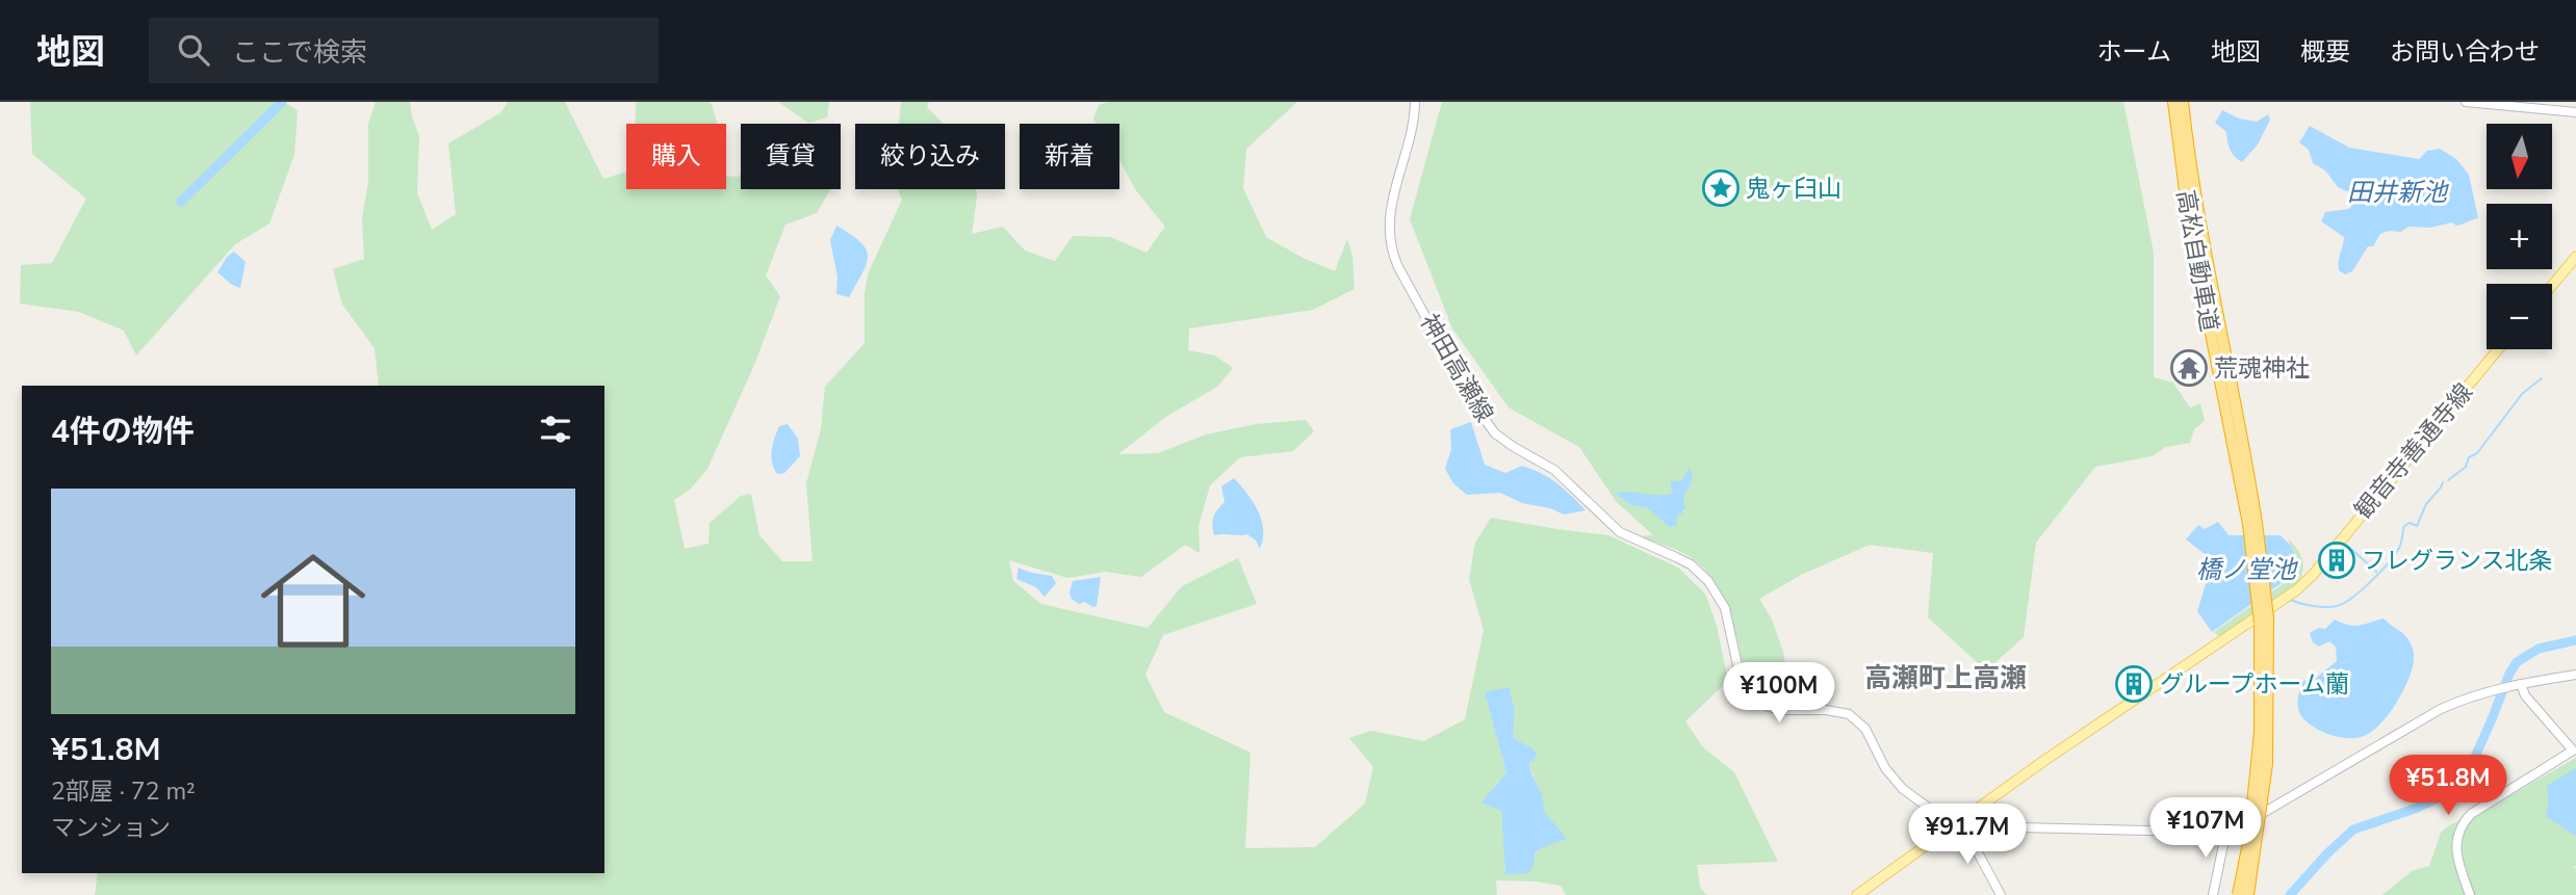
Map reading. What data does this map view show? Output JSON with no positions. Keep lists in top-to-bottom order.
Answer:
{
  "streets": {
    "highway": ["高松自動車道"],
    "main road": ["神田高瀬線", "観音寺善通寺線"]
  },
  "crossings": [
    ["神田高瀬線", "観音寺善通寺線"]
  ],
  "districts": ["高瀬町上高瀬"],
  "water": ["田井新池", "橋ノ堂池"],
  "places": {
    "place": ["鬼ヶ臼山"],
    "temple": ["荒魂神社"],
    "building": ["フレグランス北条", "グループホーム蘭"]
  },
  "north": "bottom",
  "page": {
    "header": "地図",
    "search": "ここで検索",
    "nav": [
      "ホーム",
      "地図",
      "概要",
      "お問い合わせ"
    ],
    "map_buttons": ["+", "−"],
    "chip": [
      "購入",
      "賃貸",
      "絞り込み",
      "新着"
    ],
    "heading": "4件の物件",
    "list": [
      {
        "name": "¥51.8M",
        "note": "2部屋 · 72 m² · マンション"
      }
    ],
    "price": [
      "¥100M",
      "¥51.8M",
      "¥107M",
      "¥91.7M"
    ]
  }
}
